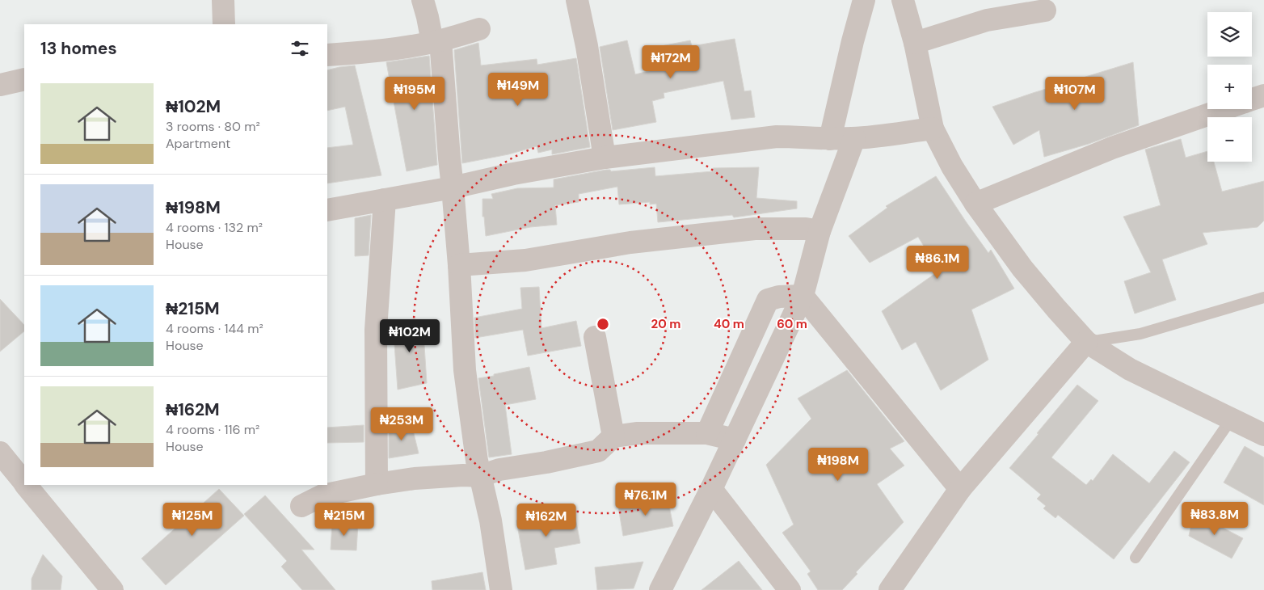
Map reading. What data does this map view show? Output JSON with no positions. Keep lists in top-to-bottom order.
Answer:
{
  "page": {
    "map_buttons": ["+", "−"],
    "heading": "13 homes",
    "price": [
      "₦172M",
      "₦149M",
      "₦195M",
      "₦107M",
      "₦86.1M",
      "₦102M",
      "₦253M",
      "₦198M",
      "₦76.1M",
      "₦83.8M",
      "₦125M",
      "₦215M",
      "₦162M"
    ],
    "list": [
      {
        "name": "₦102M",
        "note": "3 rooms · 80 m² · Apartment"
      },
      {
        "name": "₦198M",
        "note": "4 rooms · 132 m² · House"
      },
      {
        "name": "₦215M",
        "note": "4 rooms · 144 m² · House"
      },
      {
        "name": "₦162M",
        "note": "4 rooms · 116 m² · House"
      }
    ]
  },
  "rings": ["20 m", "40 m", "60 m"]
}
